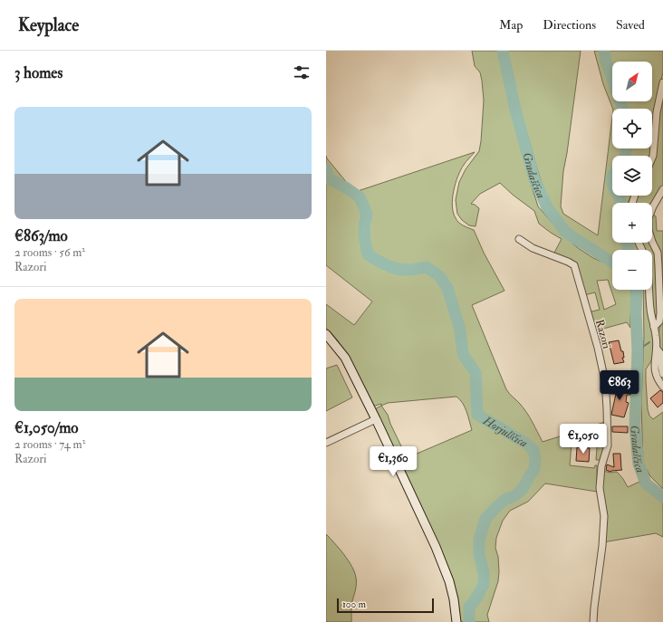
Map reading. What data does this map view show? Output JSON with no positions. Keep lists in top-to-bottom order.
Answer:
{
  "streets": {
    "street": ["Razori"]
  },
  "water": ["Gradaščica", "Horjulščica"],
  "scale_bar": "100 m",
  "north": "top right",
  "page": {
    "header": "Keyplace",
    "nav": ["Map", "Directions", "Saved"],
    "heading": "3 homes",
    "map_buttons": ["+", "−"],
    "list": [
      {
        "name": "€863/mo",
        "note": "2 rooms · 56 m² · Razori"
      },
      {
        "name": "€1,050/mo",
        "note": "2 rooms · 74 m² · Razori"
      }
    ],
    "price": ["€863", "€1,050", "€1,360"],
    "scale": "100 m"
  }
}
